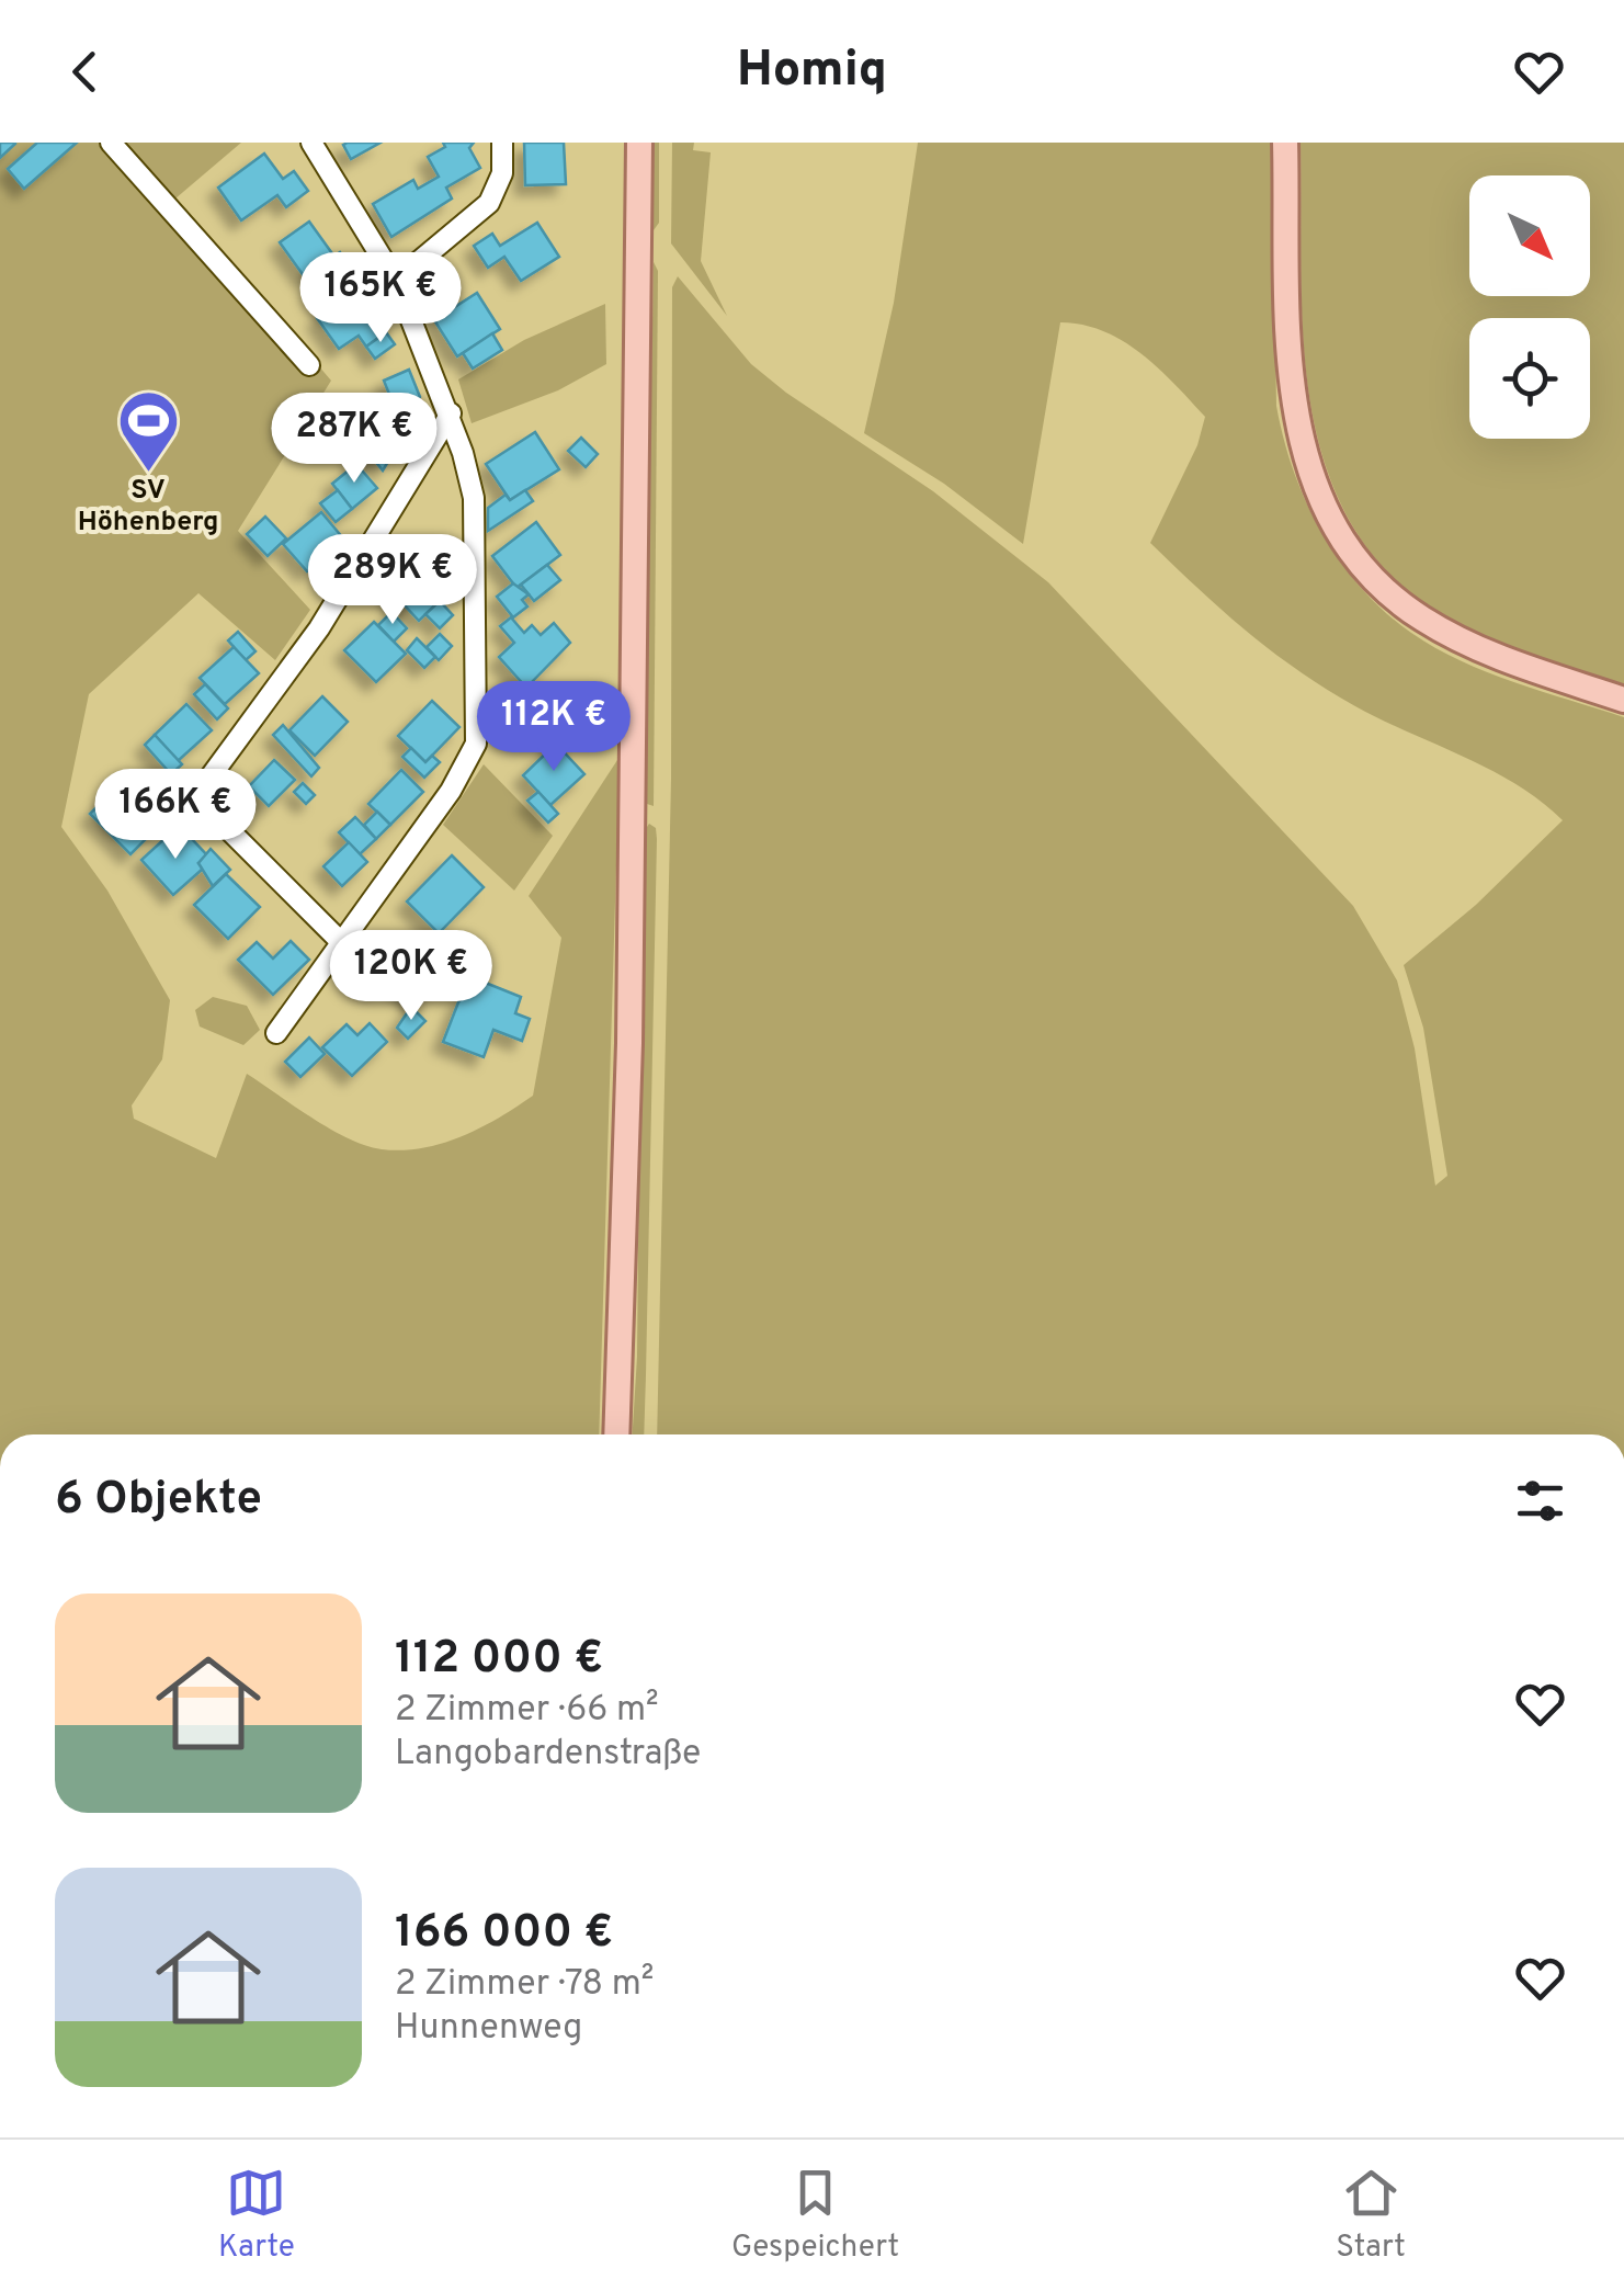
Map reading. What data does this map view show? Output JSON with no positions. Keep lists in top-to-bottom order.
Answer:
{
  "places": {
    "sports": ["SV Höhenberg"]
  },
  "north": "bottom right",
  "page": {
    "header": "Homiq",
    "price": [
      "165K €",
      "287K €",
      "289K €",
      "112K €",
      "166K €",
      "120K €"
    ],
    "heading": "6 Objekte",
    "list": [
      {
        "name": "112 000 €",
        "note": "2 Zimmer · 66 m² · Langobardenstraße"
      },
      {
        "name": "166 000 €",
        "note": "2 Zimmer · 78 m² · Hunnenweg"
      }
    ],
    "tabs": ["Karte", "Gespeichert", "Start"]
  }
}
